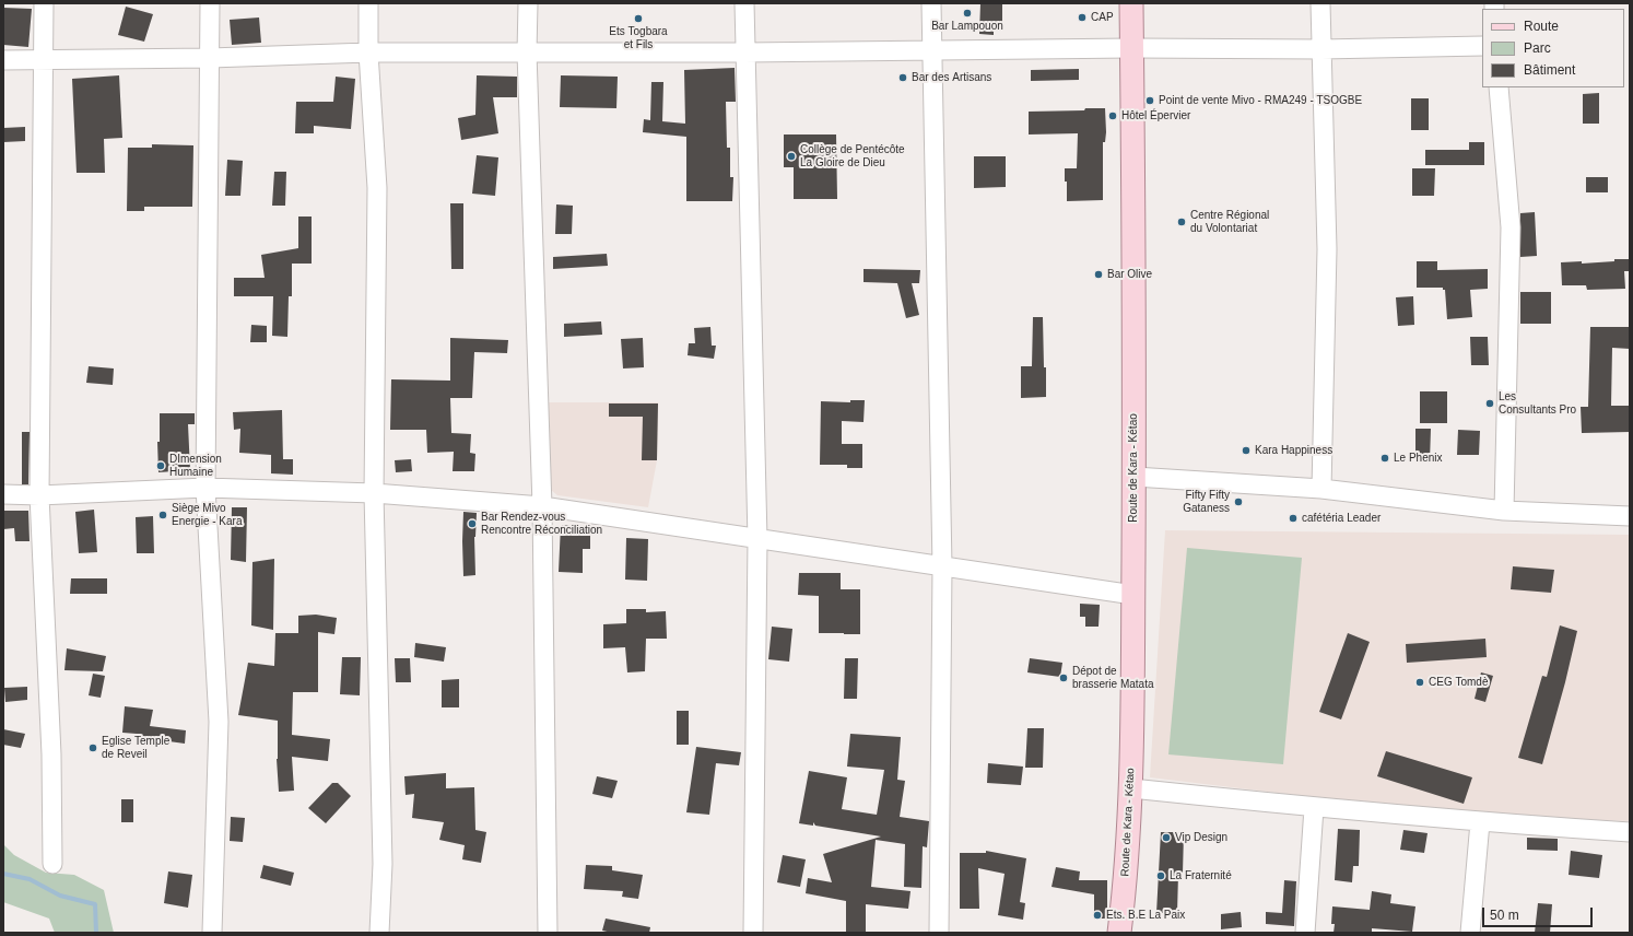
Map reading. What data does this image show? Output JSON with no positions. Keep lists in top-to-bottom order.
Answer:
{
  "streets": {
    "main road": ["Route de Kara - Kétao"]
  },
  "places": [
    "Bar Lampouon",
    "CAP",
    "Ets Togbara et Fils",
    "Bar des Artisans",
    "Point de vente Mivo - RMA249 - TSOGBE",
    "Hôtel Épervier",
    "Collège de Pentécôte La Gloire de Dieu",
    "Centre Régional du Volontariat",
    "Bar Olive",
    "Les Consultants Pro",
    "Kara Happiness",
    "Le Phenix",
    "DImension Humaine",
    "Fifty Fifty Gataness",
    "Siège Mivo Energie - Kara",
    "cafétéria Leader",
    "Bar Rendez-vous Rencontre Réconciliation",
    "Dépot de brasserie Matata",
    "CEG Tomdè",
    "Eglise Temple de Reveil",
    "Vip Design",
    "La Fraternité",
    "Ets. B.E La Paix"
  ],
  "legend": ["Route", "Parc", "Bâtiment"],
  "scale_bar": "50 m"
}
